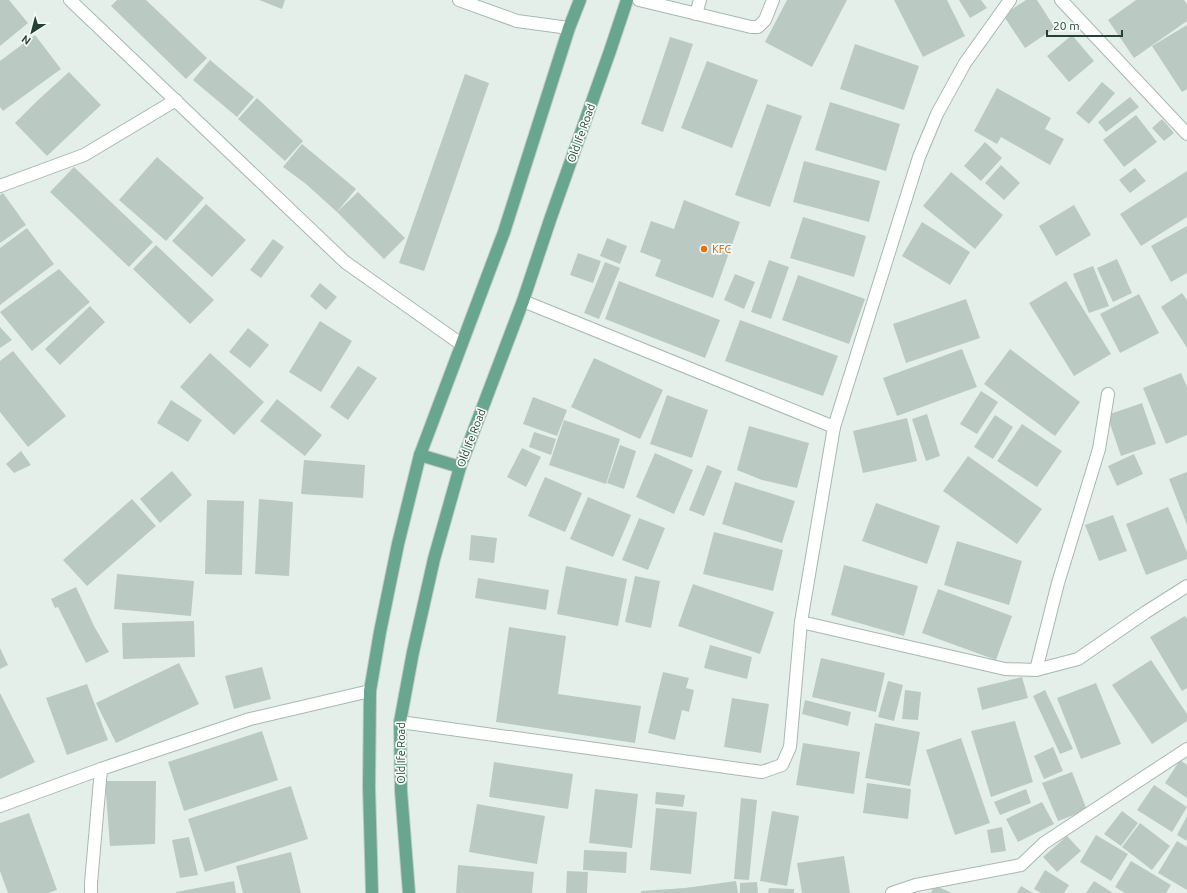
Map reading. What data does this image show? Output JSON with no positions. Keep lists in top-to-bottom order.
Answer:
{
  "streets": {
    "main road": ["Old Ife Road"]
  },
  "places": ["KFC"],
  "scale_bar": "20 m",
  "north": "bottom left"
}
